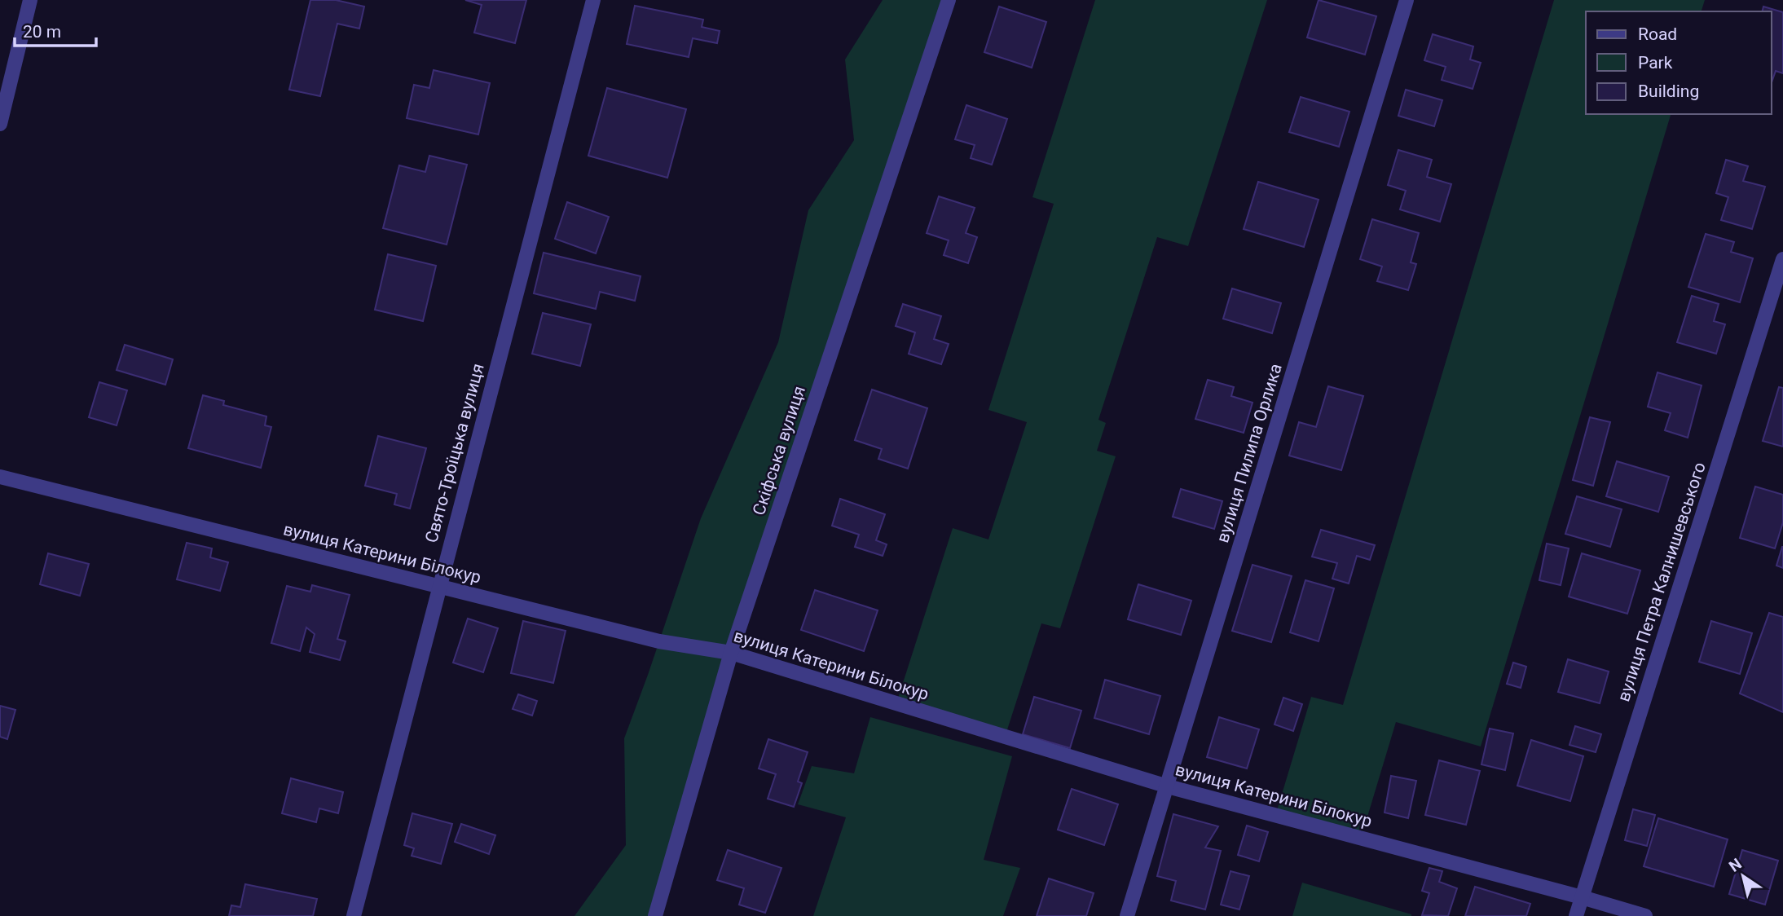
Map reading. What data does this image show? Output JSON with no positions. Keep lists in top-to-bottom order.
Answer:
{
  "streets": {
    "street": [
      "Скіфська вулиця",
      "Свято-Троїцька вулиця",
      "вулиця Пилипа Орлика",
      "вулиця Катерини Білокур",
      "вулиця Петра Калнишевського"
    ]
  },
  "crossings": [
    ["Скіфська вулиця", "вулиця Катерини Білокур"],
    ["Свято-Троїцька вулиця", "вулиця Катерини Білокур"],
    ["вулиця Пилипа Орлика", "вулиця Катерини Білокур"],
    ["вулиця Катерини Білокур", "вулиця Петра Калнишевського"]
  ],
  "legend": ["Road", "Park", "Building"],
  "scale_bar": "20 m",
  "north": "top left"
}
